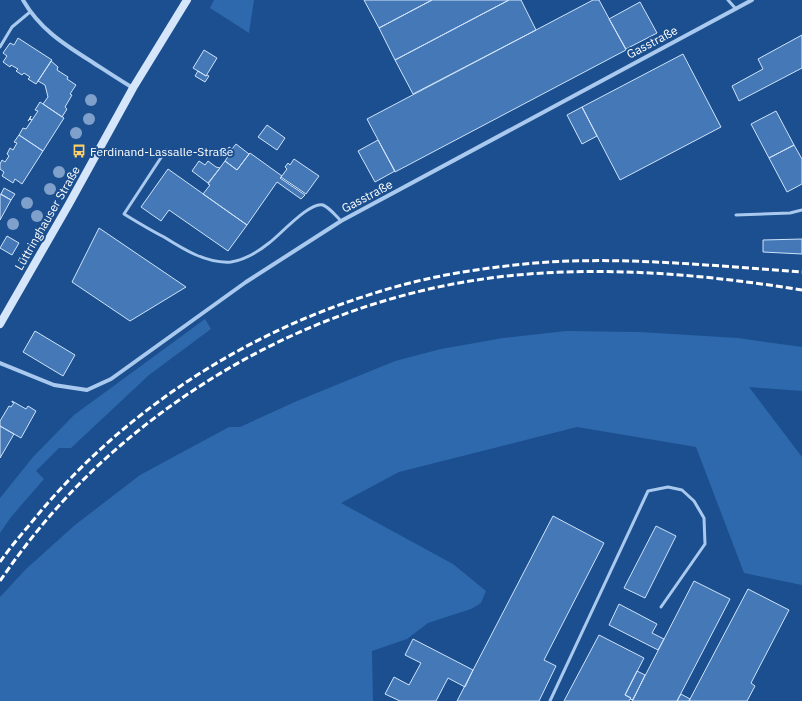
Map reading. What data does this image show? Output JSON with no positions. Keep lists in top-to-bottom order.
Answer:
{
  "streets": {
    "main road": ["Lüttringhauser Straße"],
    "street": ["Gasstraße"]
  },
  "places": {
    "bus stop": ["Ferdinand-Lassalle-Straße"]
  }
}
